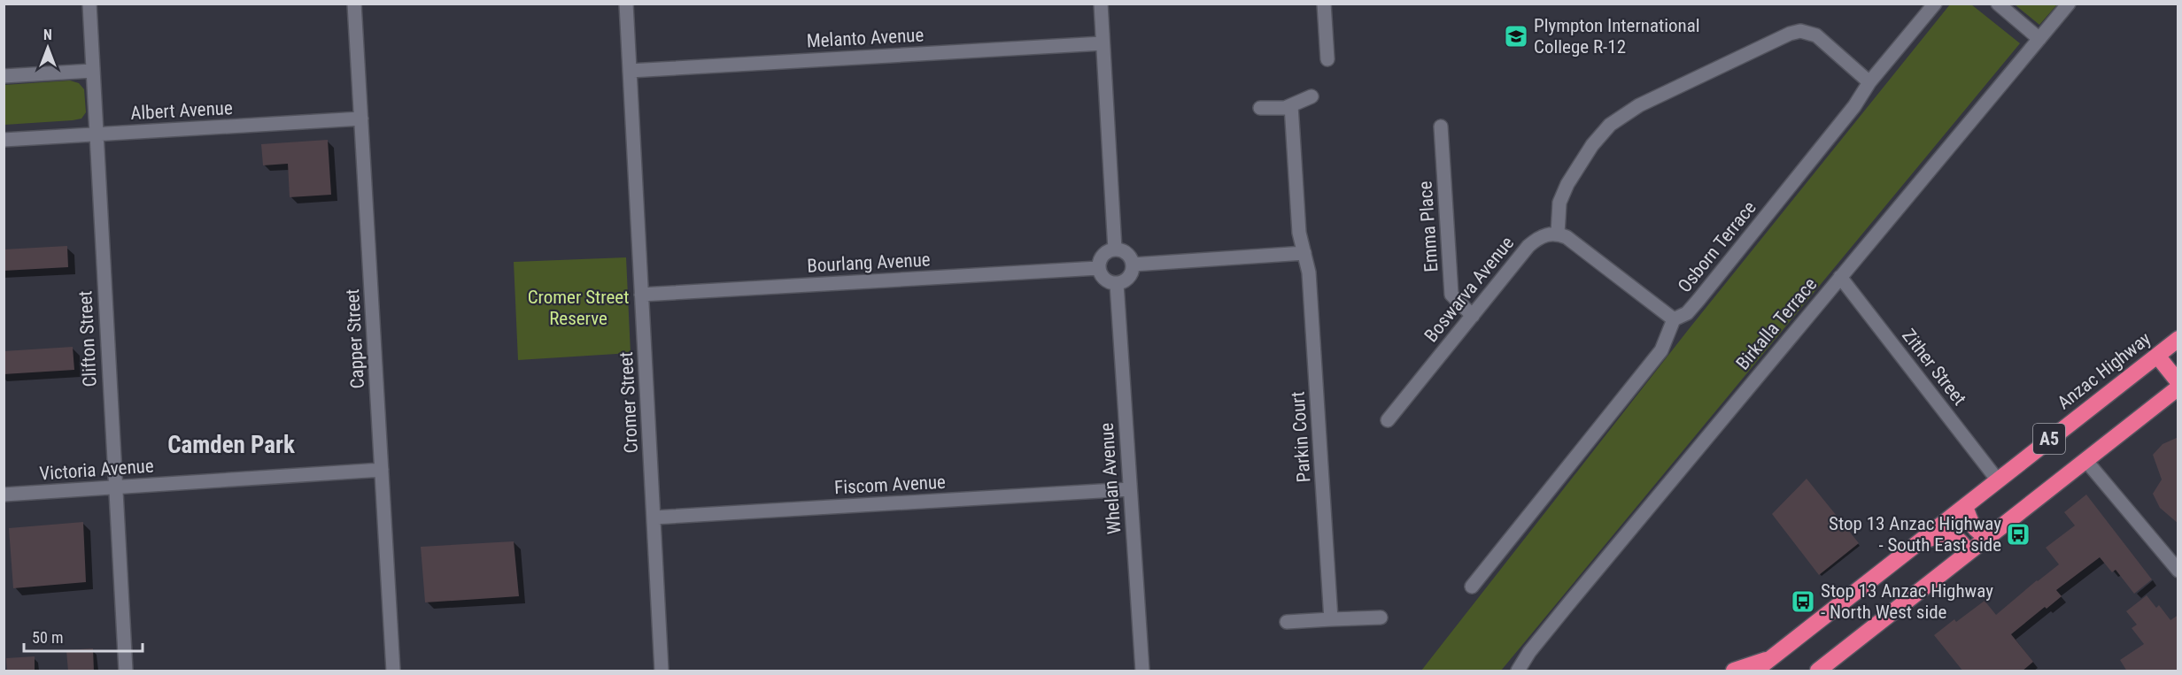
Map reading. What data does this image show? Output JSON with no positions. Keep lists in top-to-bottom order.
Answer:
{
  "streets": {
    "highway": ["Anzac Highway", "A5"],
    "street": [
      "Melanto Avenue",
      "Albert Avenue",
      "Emma Place",
      "Osborn Terrace",
      "Bourlang Avenue",
      "Boswarva Avenue",
      "Birkalla Terrace",
      "Clifton Street",
      "Capper Street",
      "Zither Street",
      "Cromer Street",
      "Parkin Court",
      "Victoria Avenue",
      "Whelan Avenue",
      "Fiscom Avenue"
    ]
  },
  "crossings": [
    ["Melanto Avenue", "Cromer Street"],
    ["Albert Avenue", "Clifton Street"],
    ["Albert Avenue", "Capper Street"],
    ["Emma Place", "Boswarva Avenue"],
    ["Bourlang Avenue", "Cromer Street"],
    ["Bourlang Avenue", "Whelan Avenue"],
    ["Birkalla Terrace", "Zither Street"],
    ["Clifton Street", "Victoria Avenue"],
    ["Capper Street", "Victoria Avenue"],
    ["Zither Street", "Anzac Highway"],
    ["Cromer Street", "Fiscom Avenue"],
    ["Whelan Avenue", "Fiscom Avenue"]
  ],
  "districts": ["Camden Park"],
  "parks": ["Cromer Street Reserve"],
  "places": {
    "school or university": ["Plympton International College R-12"],
    "bus stop": ["Stop 13 Anzac Highway - South East side", "Stop 13 Anzac Highway - North West side"]
  },
  "scale_bar": "50 m",
  "north": "top"
}
